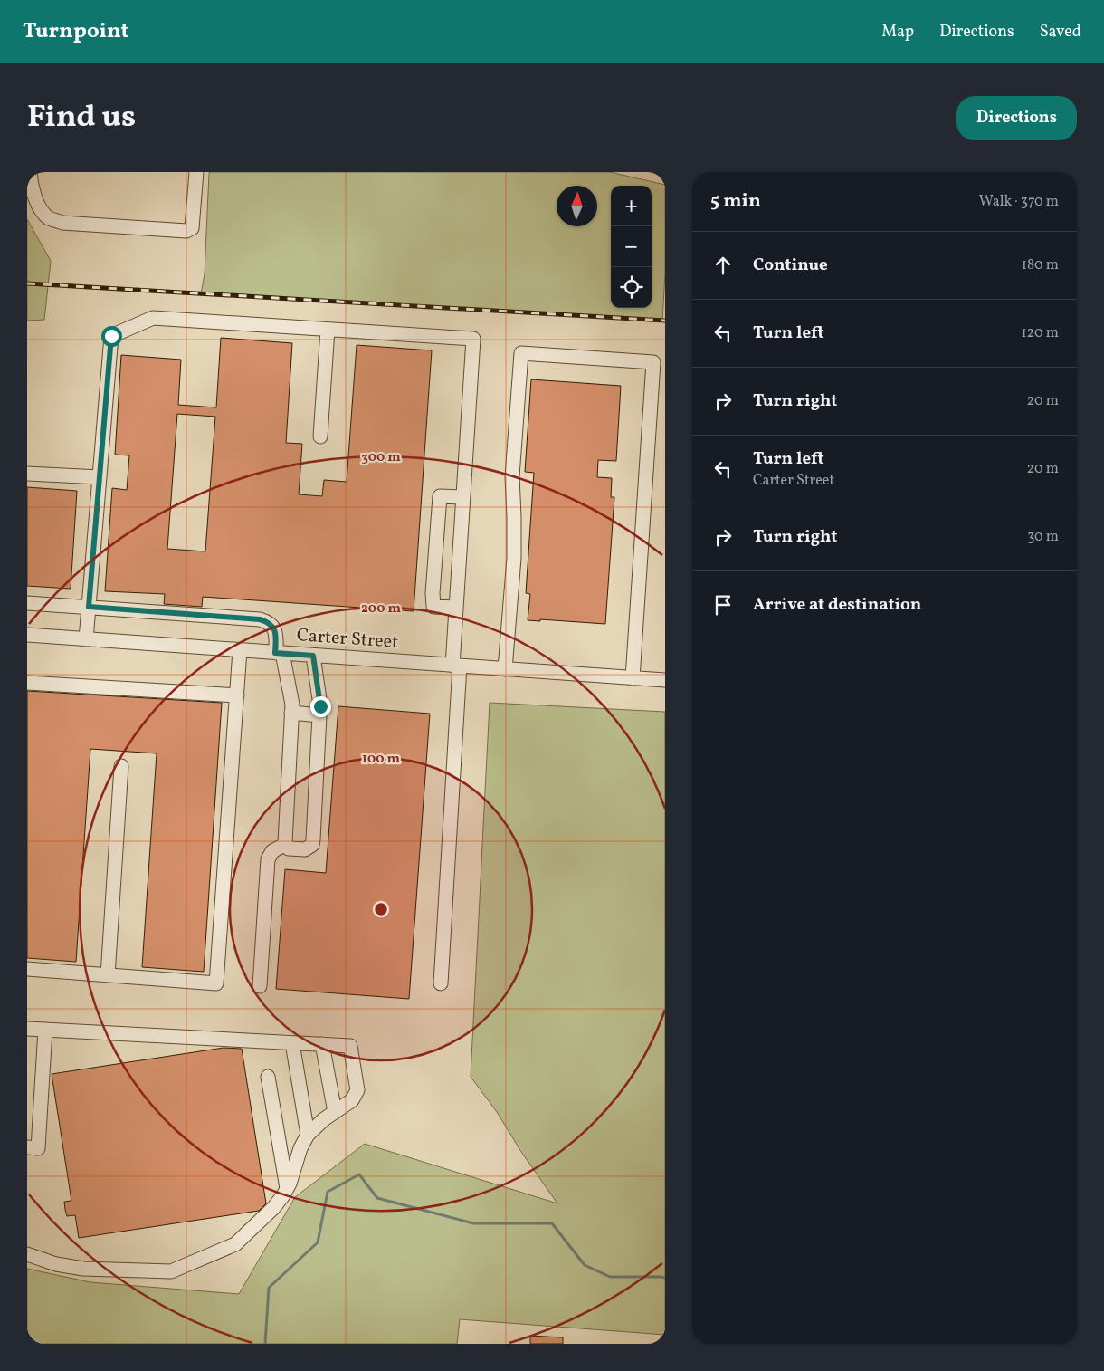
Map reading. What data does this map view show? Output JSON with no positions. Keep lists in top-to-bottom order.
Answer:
{
  "streets": {
    "street": ["Carter Street"]
  },
  "north": "top",
  "page": {
    "header": "Turnpoint",
    "nav": ["Map", "Directions", "Saved"],
    "title": "Find us",
    "buttons": "Directions",
    "heading": ["5 min", "Walk · 370 m"],
    "map_buttons": ["+", "−"],
    "list": [
      ["Continue", "180 m"],
      ["Turn left", "120 m"],
      ["Turn right", "20 m"],
      ["Turn left", "Carter Street", "20 m"],
      ["Turn right", "30 m"],
      "Arrive at destination"
    ]
  },
  "rings": ["300 m", "200 m", "100 m"]
}
